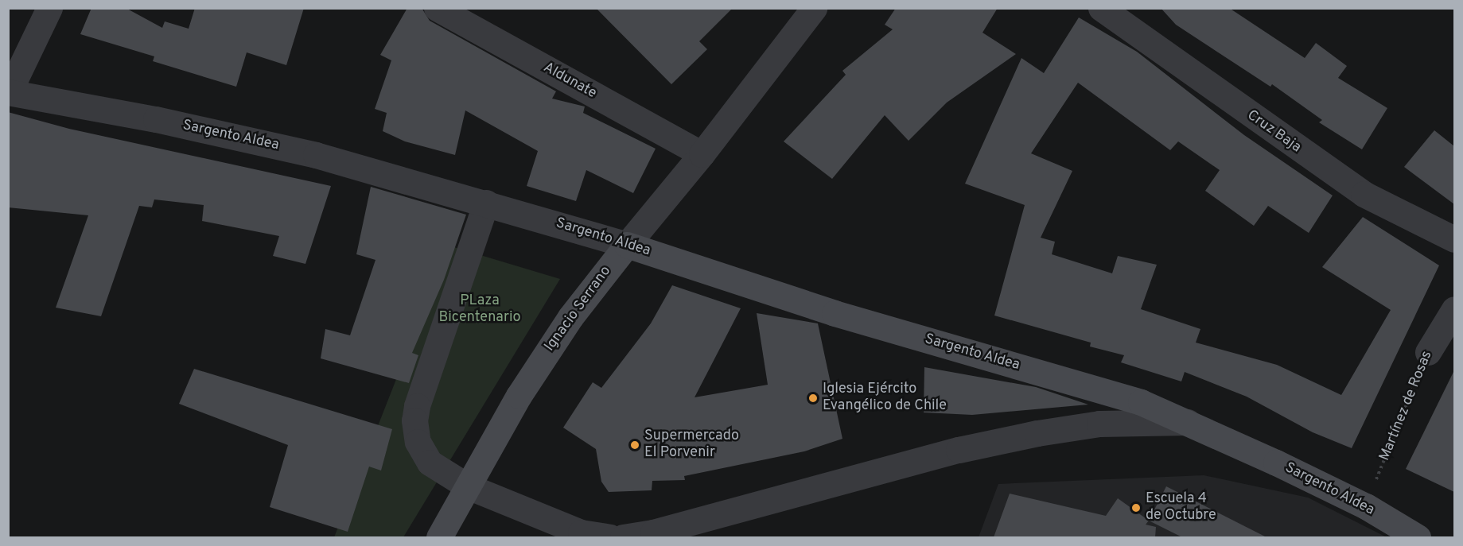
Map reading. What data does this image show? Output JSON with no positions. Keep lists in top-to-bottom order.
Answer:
{
  "streets": {
    "main road": ["Sargento Aldea", "Ignacio Serrano"],
    "street": ["Aldunate", "Cruz Baja", "Martínez de Rosas"]
  },
  "crossings": [
    ["Aldunate", "Ignacio Serrano"],
    ["Sargento Aldea", "Ignacio Serrano"],
    ["Sargento Aldea", "Martínez de Rosas"]
  ],
  "parks": ["PLaza Bicentenario"],
  "places": ["Iglesia Ejército Evangélico de Chile", "Supermercado El Porvenir", "Escuela 4 de Octubre"]
}
